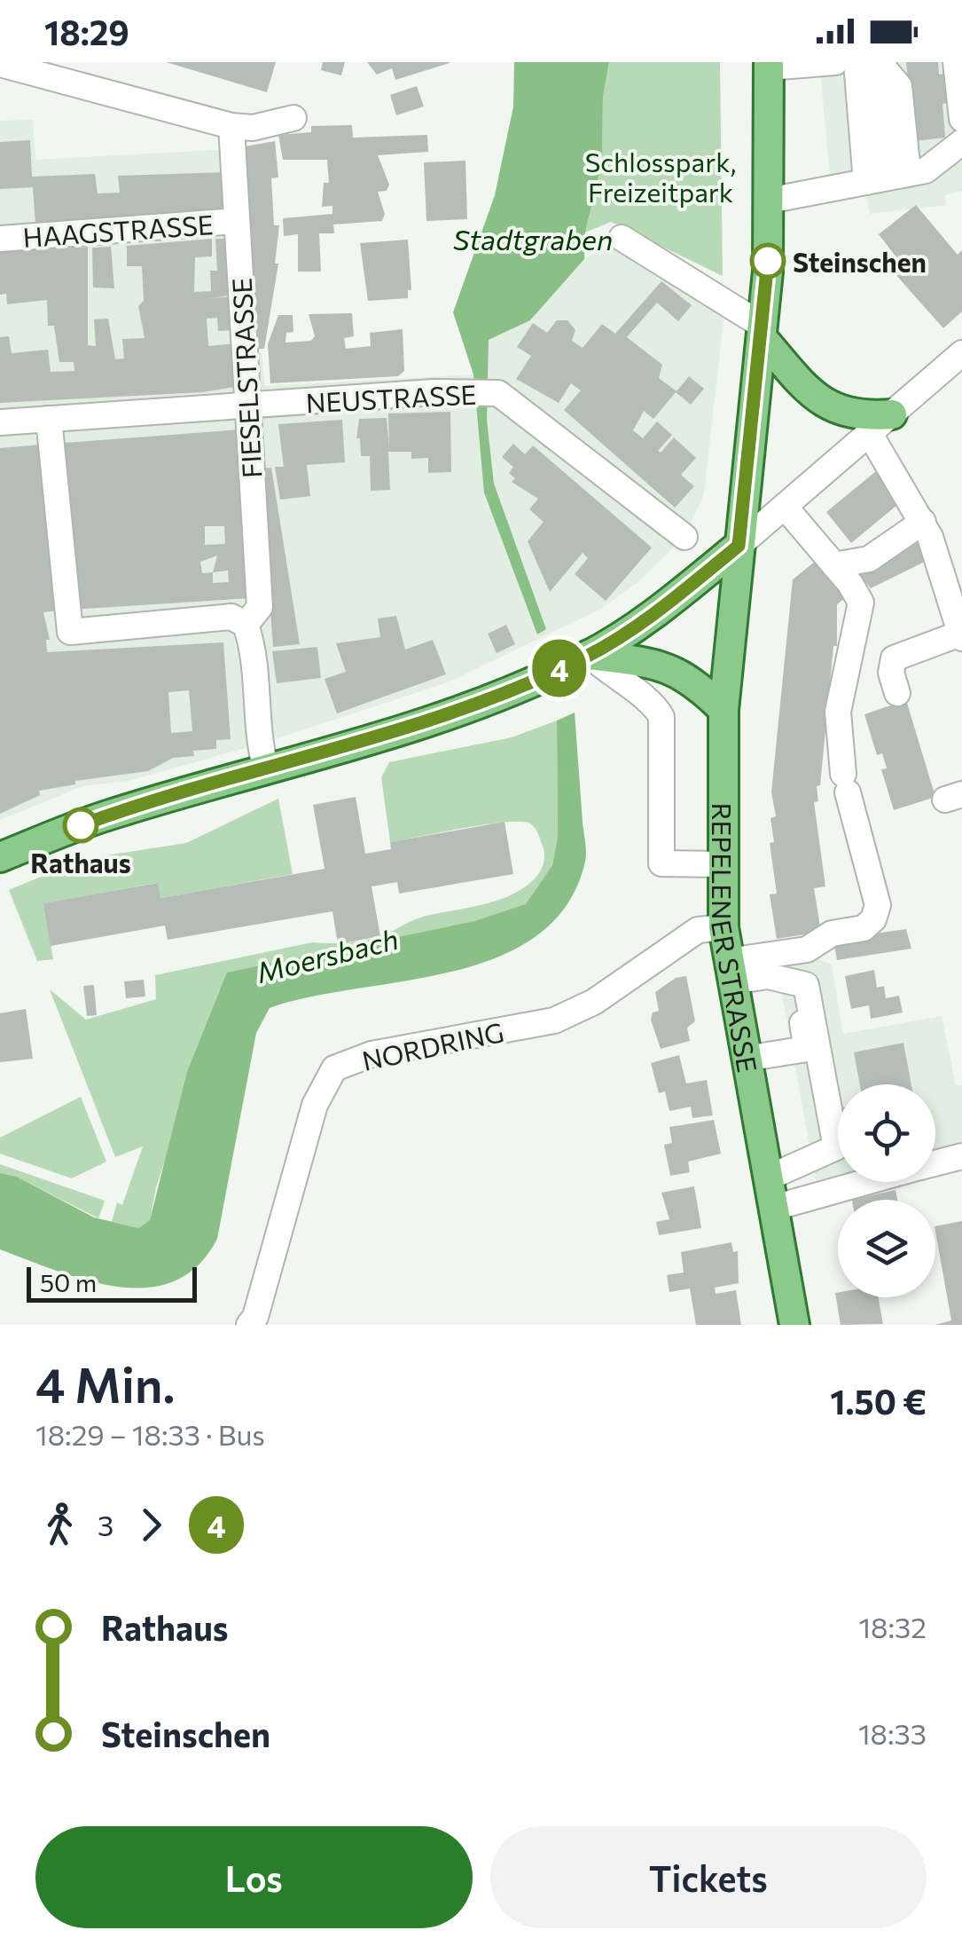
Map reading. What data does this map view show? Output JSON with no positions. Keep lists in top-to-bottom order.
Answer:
{
  "streets": {
    "main road": ["REPELENER STRASSE"],
    "street": [
      "HAAGSTRASSE",
      "FIESELSTRASSE",
      "NEUSTRASSE",
      "NORDRING"
    ]
  },
  "crossings": [
    ["HAAGSTRASSE", "FIESELSTRASSE"],
    ["FIESELSTRASSE", "NEUSTRASSE"],
    ["REPELENER STRASSE", "NORDRING"]
  ],
  "water": ["Stadtgraben", "Moersbach"],
  "parks": ["Schlosspark, Freizeitpark"],
  "places": ["Steinschen", "Rathaus"],
  "lines": ["bus line 4"],
  "scale_bar": "50 m",
  "page": {
    "status": "18:29",
    "on_map": "4",
    "scale": "50 m",
    "heading": ["4 Min.", "18:29 – 18:33 · Bus", "1.50 €"],
    "legs": ["3", "4"],
    "list": [
      {
        "name": "Rathaus",
        "value": "18:32"
      },
      {
        "name": "Steinschen",
        "value": "18:33"
      }
    ],
    "buttons": ["Los", "Tickets"]
  }
}
